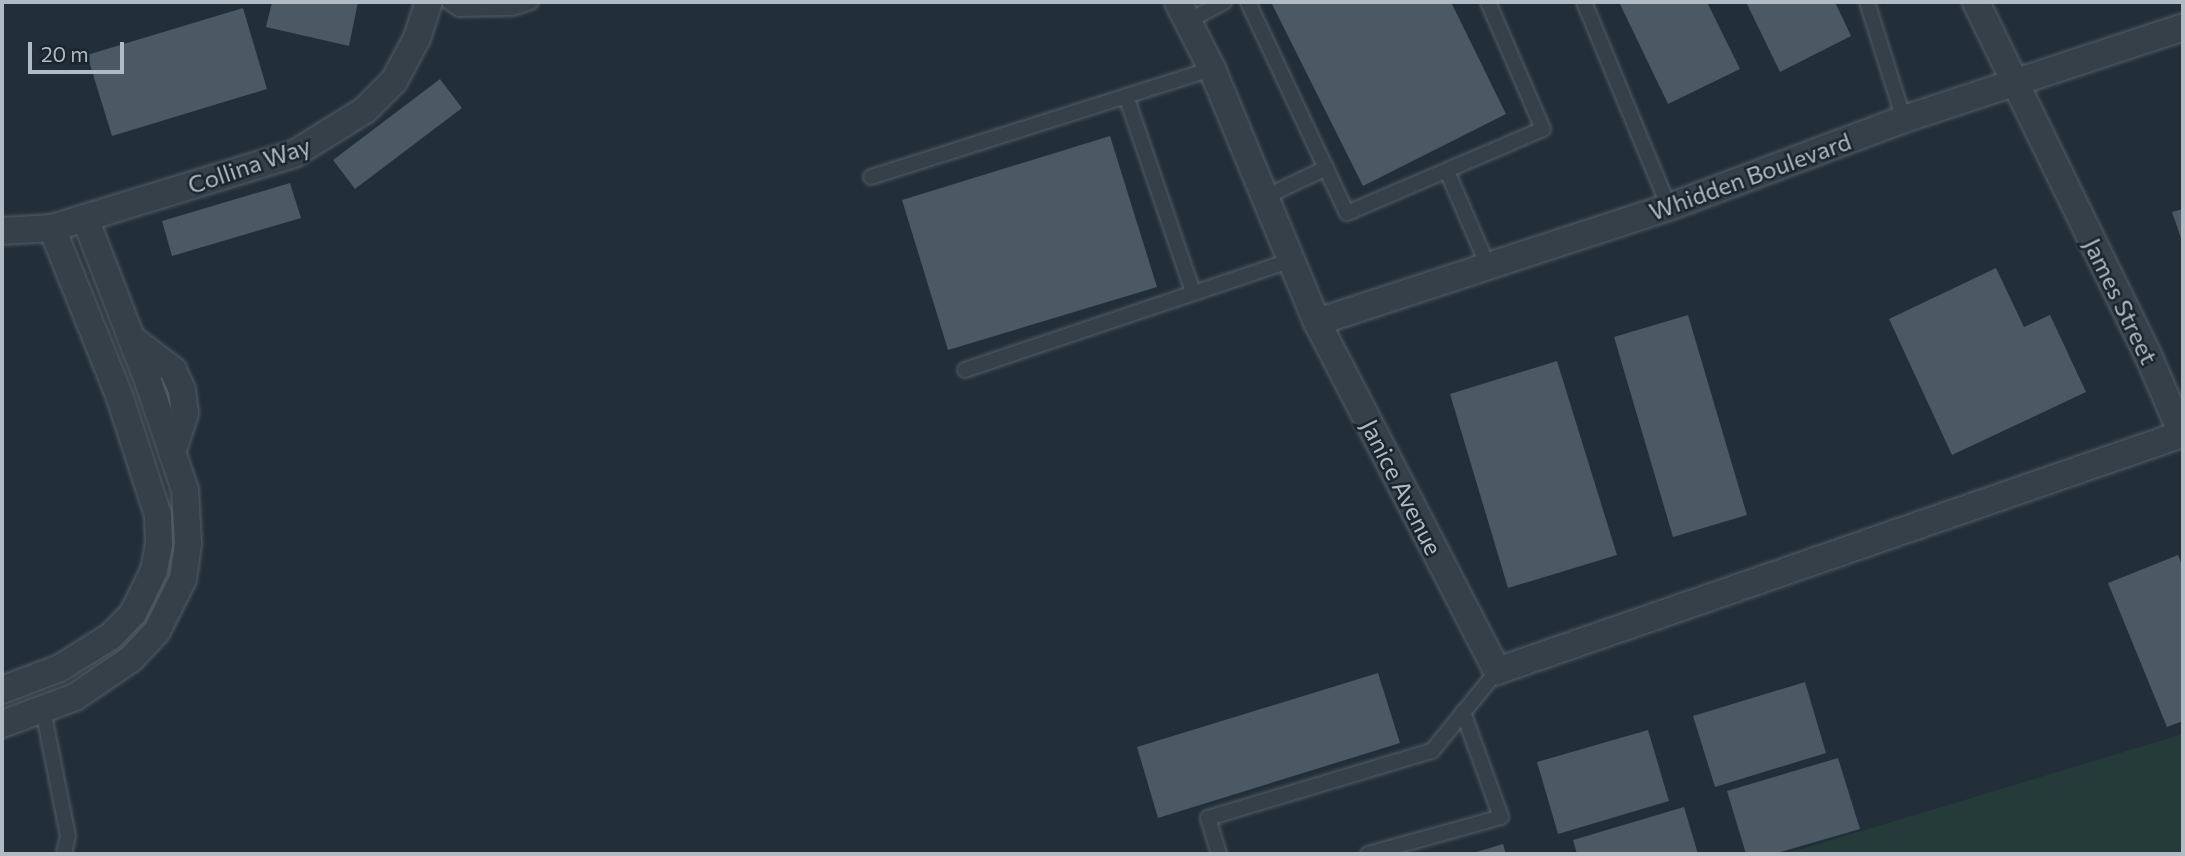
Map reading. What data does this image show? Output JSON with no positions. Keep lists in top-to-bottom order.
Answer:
{
  "streets": {
    "street": [
      "Collina Way",
      "Whidden Boulevard",
      "James Street",
      "Janice Avenue"
    ]
  },
  "crossings": [
    ["Whidden Boulevard", "James Street"],
    ["Whidden Boulevard", "Janice Avenue"],
    ["James Street", "Janice Avenue"]
  ],
  "scale_bar": "20 m"
}
